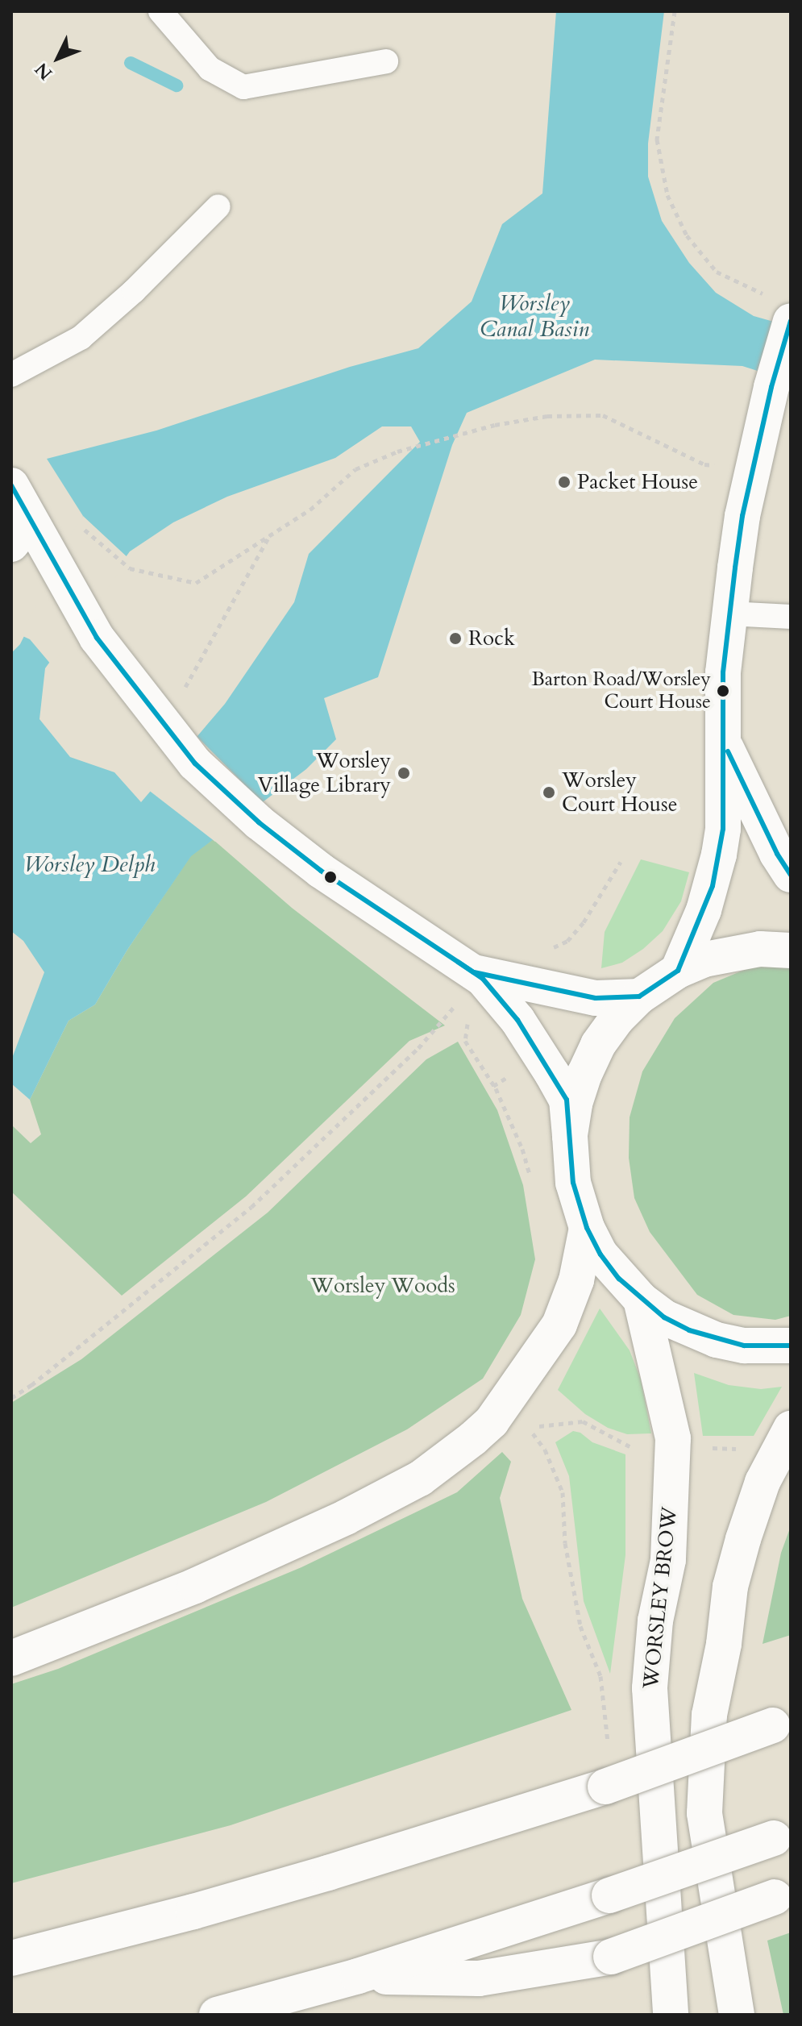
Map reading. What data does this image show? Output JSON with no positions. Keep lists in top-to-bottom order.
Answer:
{
  "streets": {
    "main road": ["WORSLEY BROW"]
  },
  "water": ["Worsley Canal Basin", "Worsley Delph"],
  "parks": ["Worsley Woods"],
  "places": [
    "Packet House",
    "Rock",
    "Barton Road/Worsley Court House",
    "Worsley Village Library",
    "Worsley Court House"
  ],
  "north": "bottom left"
}
